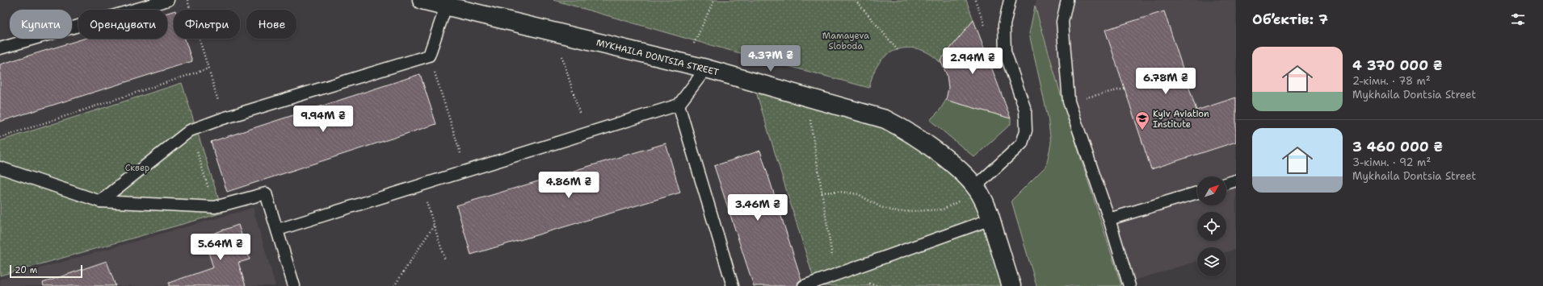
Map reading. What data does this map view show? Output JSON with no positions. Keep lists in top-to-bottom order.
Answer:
{
  "streets": {
    "street": ["MYKHAILA DONTSIA STREET"]
  },
  "parks": ["Mamayeva Sloboda", "Сквер"],
  "places": {
    "school or university": ["Kyiv Aviation Institute"]
  },
  "scale_bar": "20 m",
  "north": "top right",
  "page": {
    "heading": "Об’єктів: 7",
    "chip": [
      "Купити",
      "Орендувати",
      "Фільтри",
      "Нове"
    ],
    "list": [
      {
        "name": "4 370 000 ₴",
        "note": "2-кімн. · 78 m² · Mykhaila Dontsia Street"
      },
      {
        "name": "3 460 000 ₴",
        "note": "3-кімн. · 92 m² · Mykhaila Dontsia Street"
      }
    ],
    "price": [
      "4.37M ₴",
      "2.94M ₴",
      "6.78M ₴",
      "9.94M ₴",
      "4.86M ₴",
      "3.46M ₴",
      "5.64M ₴"
    ],
    "scale": "20 m"
  }
}
